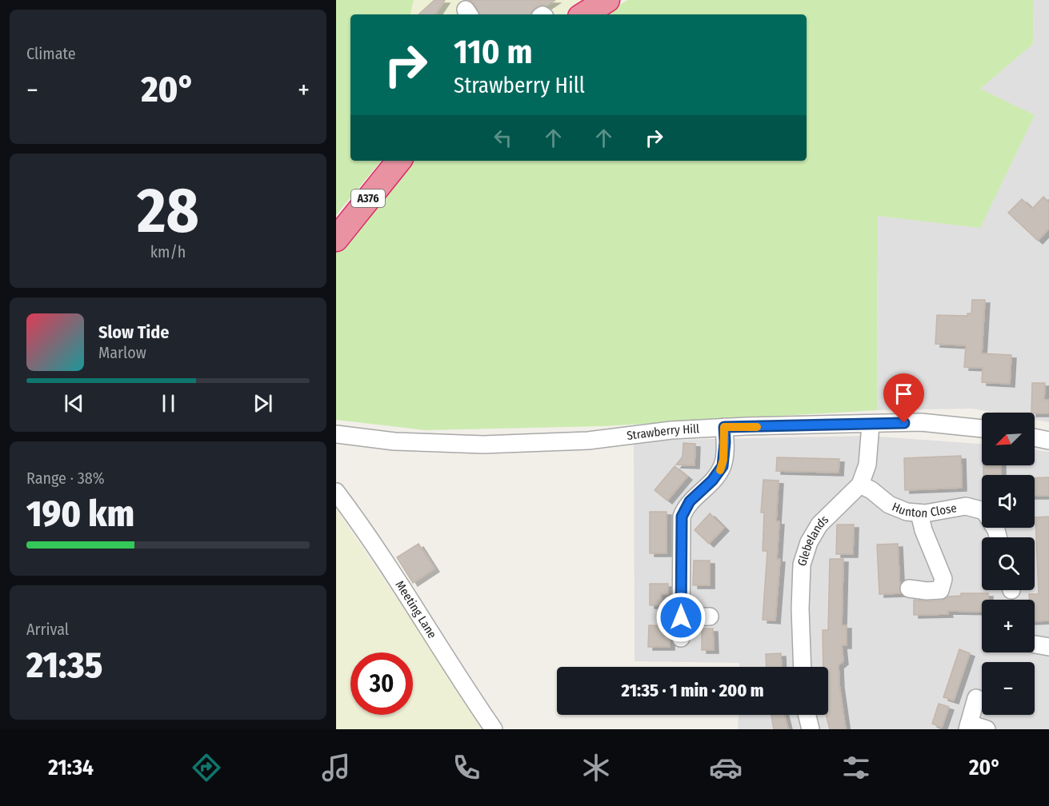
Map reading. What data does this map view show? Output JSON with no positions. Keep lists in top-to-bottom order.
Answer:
{
  "streets": {
    "highway": ["A376"],
    "street": [
      "Strawberry Hill",
      "Hunton Close",
      "Glebelands",
      "Meeting Lane"
    ]
  },
  "crossings": [
    ["Strawberry Hill", "Glebelands"],
    ["Hunton Close", "Glebelands"]
  ],
  "north": "bottom left",
  "page": {
    "tile": [
      "Climate",
      ["28", "km/h"],
      ["Range · 38%", "190 km"],
      ["Arrival", "21:35"]
    ],
    "turn": ["110 m", "Strawberry Hill"],
    "heat": ["−", "20°", "+"],
    "song": ["Slow Tide", "Marlow"],
    "map_buttons": ["+", "−"],
    "limit": "30",
    "trip": "21:35 · 1 min · 200 m",
    "tabs": ["21:34", "20°"]
  }
}
